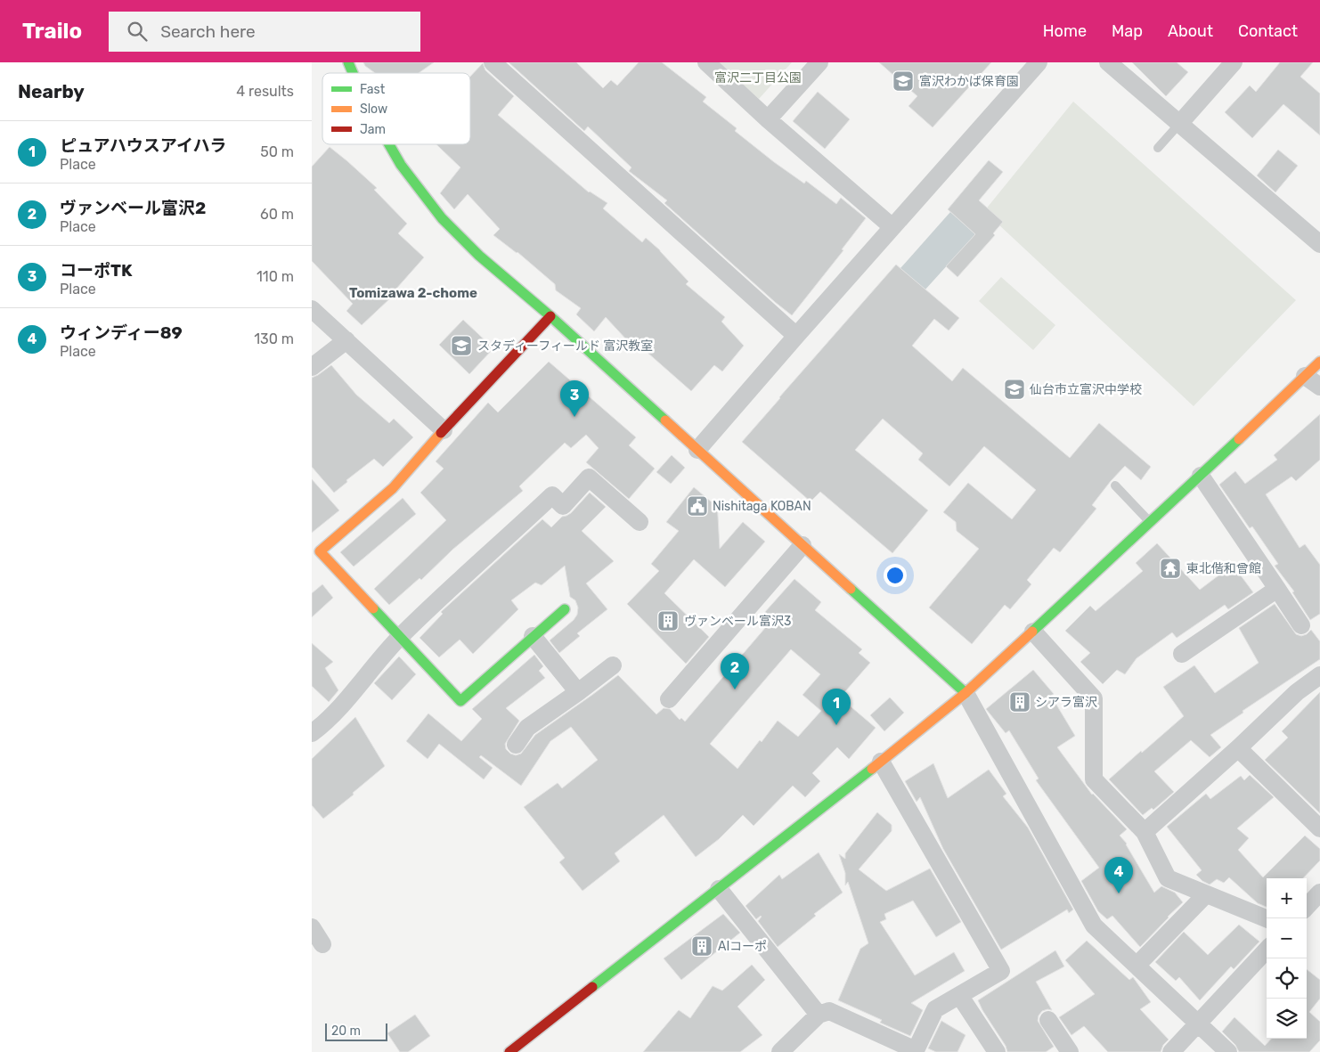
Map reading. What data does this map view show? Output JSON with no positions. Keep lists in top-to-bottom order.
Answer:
{
  "districts": ["Tomizawa 2-chome"],
  "parks": ["富沢二丁目公園"],
  "places": {
    "school or university": ["富沢わかば保育園", "スタディーフィールド 富沢教室", "仙台市立富沢中学校"],
    "public building": ["Nishitaga KOBAN"],
    "temple": ["東北偕和曾館"],
    "building": ["ヴァンベール富沢3", "シアラ富沢", "AIコーポ"]
  },
  "legend": ["Fast", "Slow", "Jam"],
  "scale_bar": "20 m",
  "page": {
    "header": "Trailo",
    "search": "Search here",
    "nav": [
      "Home",
      "Map",
      "About",
      "Contact"
    ],
    "heading": ["Nearby", "4 results"],
    "list": [
      {
        "mark": "1",
        "name": "ピュアハウスアイハラ",
        "note": "Place",
        "value": "50 m"
      },
      {
        "mark": "2",
        "name": "ヴァンベール富沢2",
        "note": "Place",
        "value": "60 m"
      },
      {
        "mark": "3",
        "name": "コーポTK",
        "note": "Place",
        "value": "110 m"
      },
      {
        "mark": "4",
        "name": "ウィンディー89",
        "note": "Place",
        "value": "130 m"
      }
    ],
    "pins": [
      "3",
      "2",
      "1",
      "4"
    ],
    "map_buttons": ["+", "−"],
    "scale": "20 m"
  }
}
